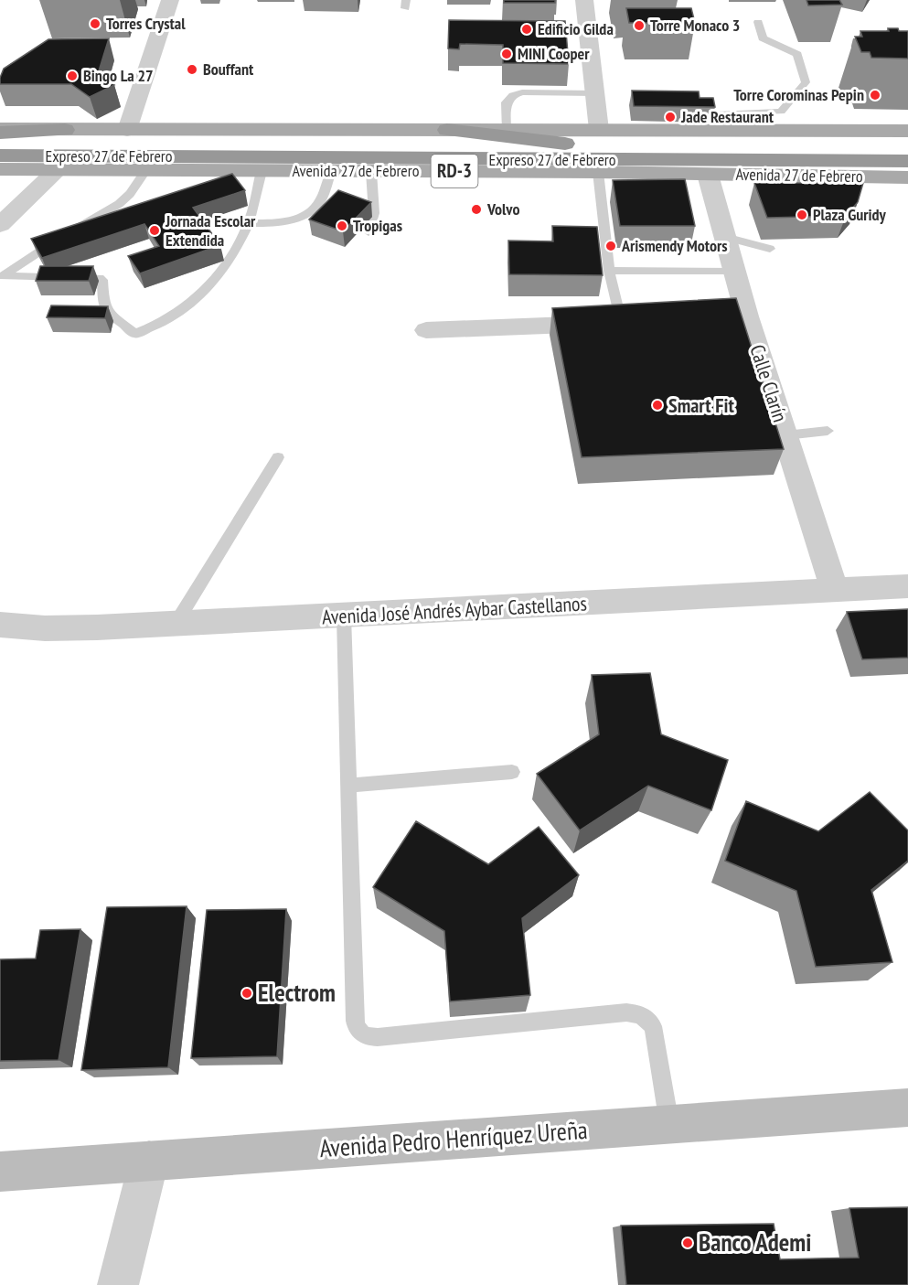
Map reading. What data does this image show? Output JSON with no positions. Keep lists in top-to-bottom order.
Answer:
{
  "streets": {
    "highway": ["Expreso 27 de Febrero", "RD-3"],
    "main road": ["Avenida 27 de Febrero", "Avenida Pedro Henríquez Ureña"],
    "street": ["Calle Clarín", "Avenida José Andrés Aybar Castellanos"]
  },
  "crossings": [
    ["Expreso 27 de Febrero", "Avenida 27 de Febrero"],
    ["Avenida 27 de Febrero", "Calle Clarín"],
    ["Calle Clarín", "Avenida José Andrés Aybar Castellanos"]
  ],
  "places": [
    "Torres Crystal",
    "Torre Monaco 3",
    "Edificio Gilda",
    "MINI Cooper",
    "Bouffant",
    "Bingo La 27",
    "Torre Corominas Pepin",
    "Jade Restaurant",
    "Volvo",
    "Plaza Guridy",
    "Tropigas",
    "Jornada Escolar Extendida",
    "Arismendy Motors",
    "Smart Fit",
    "Electrom",
    "Banco Ademi"
  ]
}
